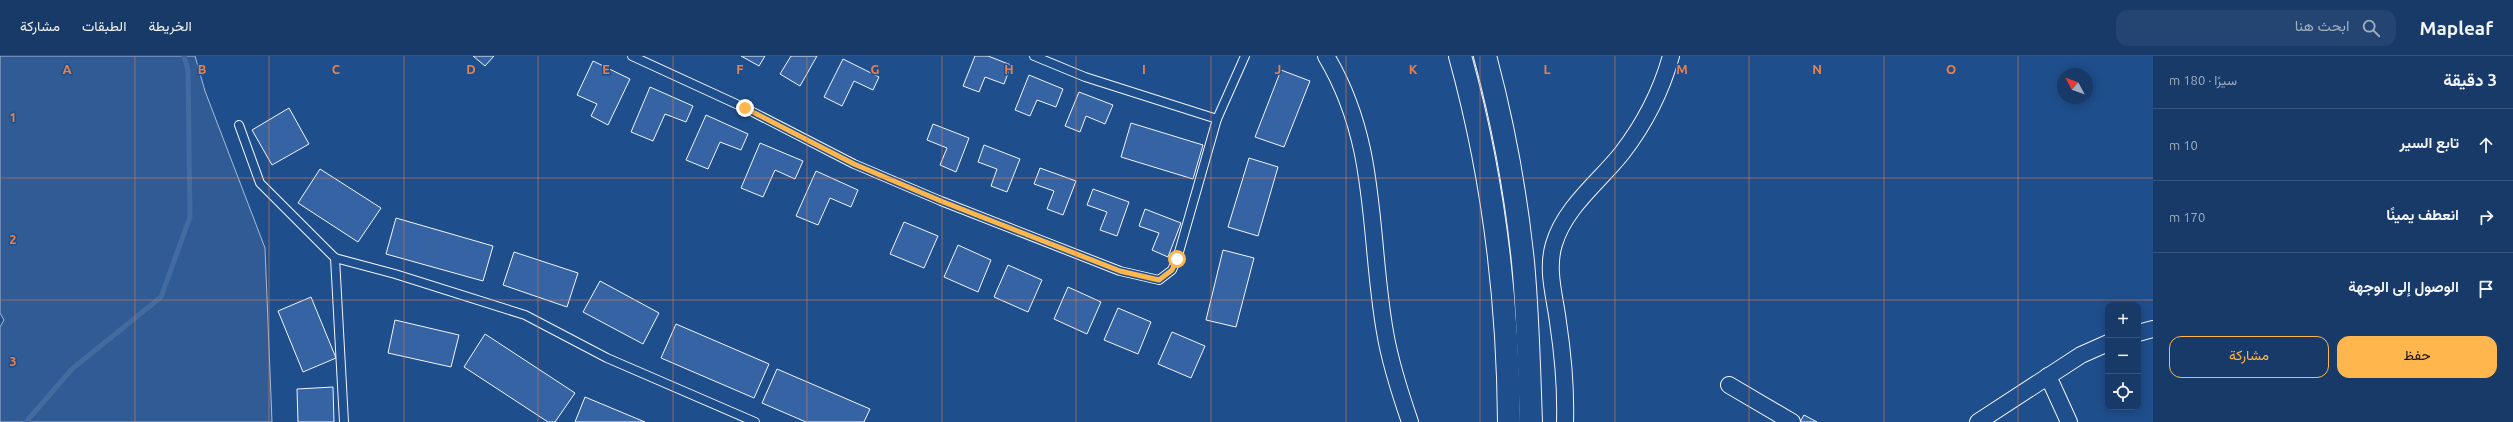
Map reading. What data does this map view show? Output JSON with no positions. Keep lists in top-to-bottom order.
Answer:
{
  "north": "top left",
  "page": {
    "header": "Mapleaf",
    "search": "ابحث هنا",
    "nav": ["الخريطة", "الطبقات", "مشاركة"],
    "heading": ["3 دقيقة", "سيرًا · 180 m"],
    "list": [
      ["تابع السير", "10 m"],
      ["انعطف يمينًا", "170 m"],
      "الوصول إلى الوجهة"
    ],
    "map_buttons": ["+", "−"],
    "buttons": ["حفظ", "مشاركة"]
  },
  "grid": {
    "columns": [
      "A",
      "B",
      "C",
      "D",
      "E",
      "F",
      "G",
      "H",
      "I",
      "J",
      "K",
      "L",
      "M",
      "N",
      "O"
    ],
    "rows": ["1", "2", "3"]
  }
}
